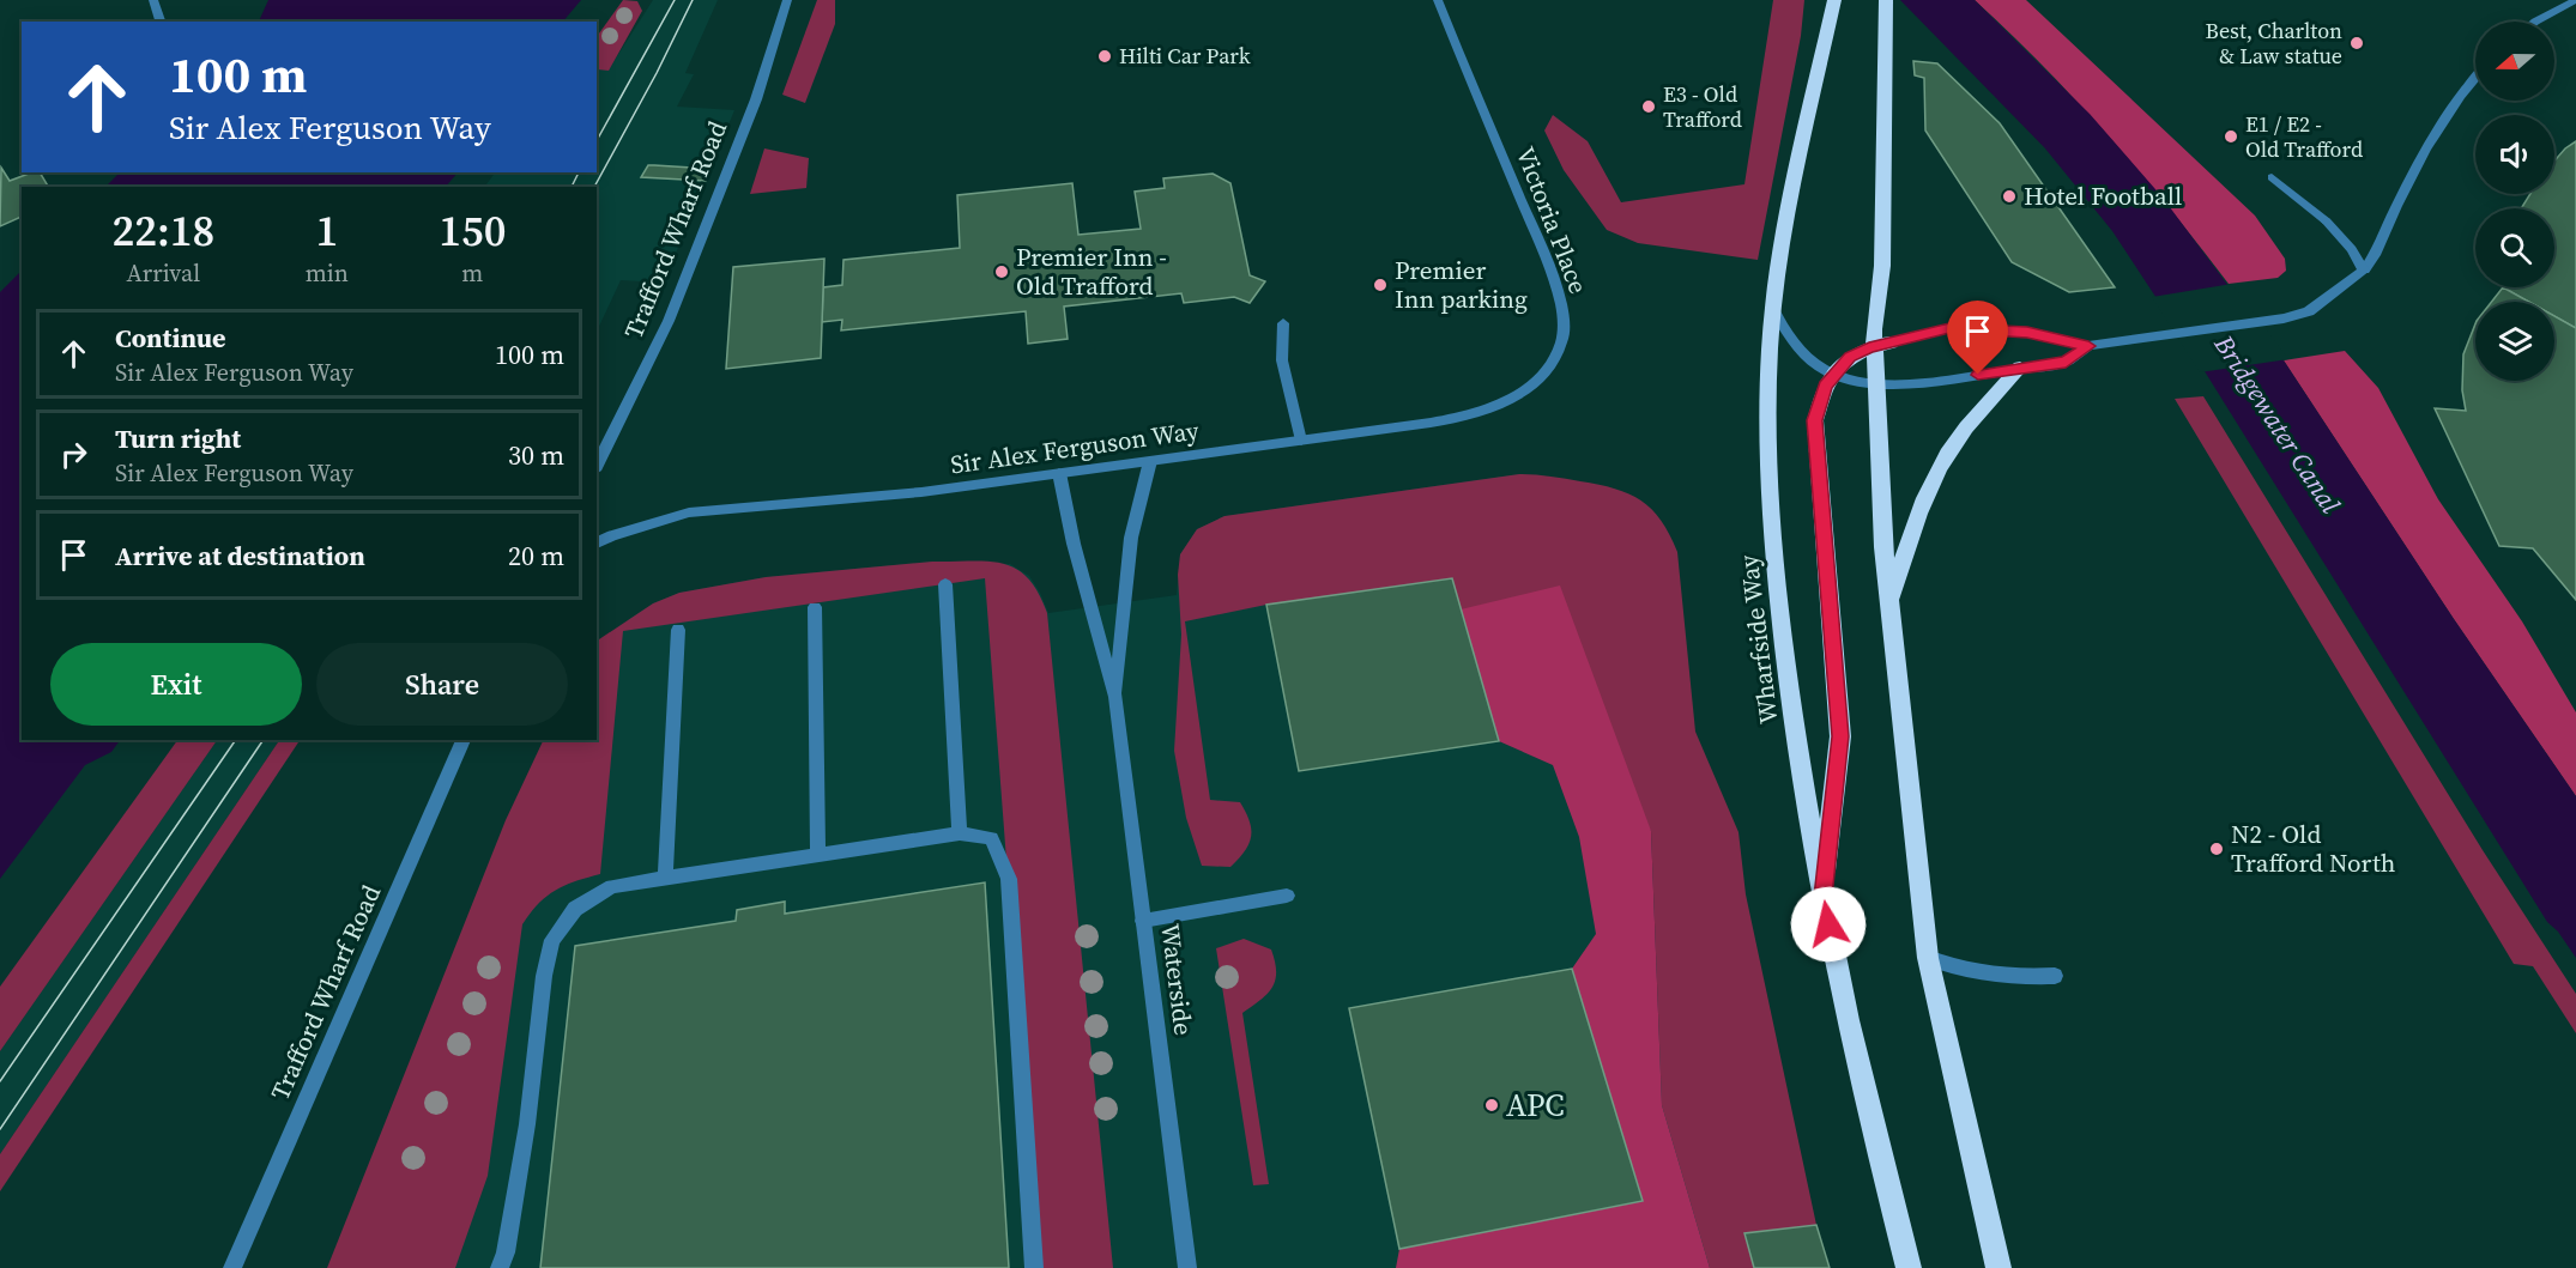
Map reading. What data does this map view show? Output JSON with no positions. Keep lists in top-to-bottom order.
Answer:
{
  "streets": {
    "highway": ["Wharfside Way"],
    "street": [
      "Victoria Place",
      "Trafford Wharf Road",
      "Sir Alex Ferguson Way",
      "Waterside"
    ]
  },
  "crossings": [
    ["Victoria Place", "Sir Alex Ferguson Way"],
    ["Sir Alex Ferguson Way", "Waterside"]
  ],
  "water": ["Bridgewater Canal"],
  "places": [
    "Best, Charlton & Law statue",
    "Hilti Car Park",
    "E3 - Old Trafford",
    "E1 / E2 - Old Trafford",
    "Hotel Football",
    "Premier Inn - Old Trafford",
    "Premier Inn parking",
    "N2 - Old Trafford North",
    "APC"
  ],
  "north": "left",
  "page": {
    "turn": ["100 m", "Sir Alex Ferguson Way"],
    "eta": [
      "22:18",
      "Arrival",
      "1",
      "min",
      "150",
      "m"
    ],
    "list": [
      {
        "name": "Continue",
        "note": "Sir Alex Ferguson Way",
        "value": "100 m"
      },
      {
        "name": "Turn right",
        "note": "Sir Alex Ferguson Way",
        "value": "30 m"
      },
      {
        "name": "Arrive at destination",
        "value": "20 m"
      }
    ],
    "buttons": ["Exit", "Share"]
  }
}
